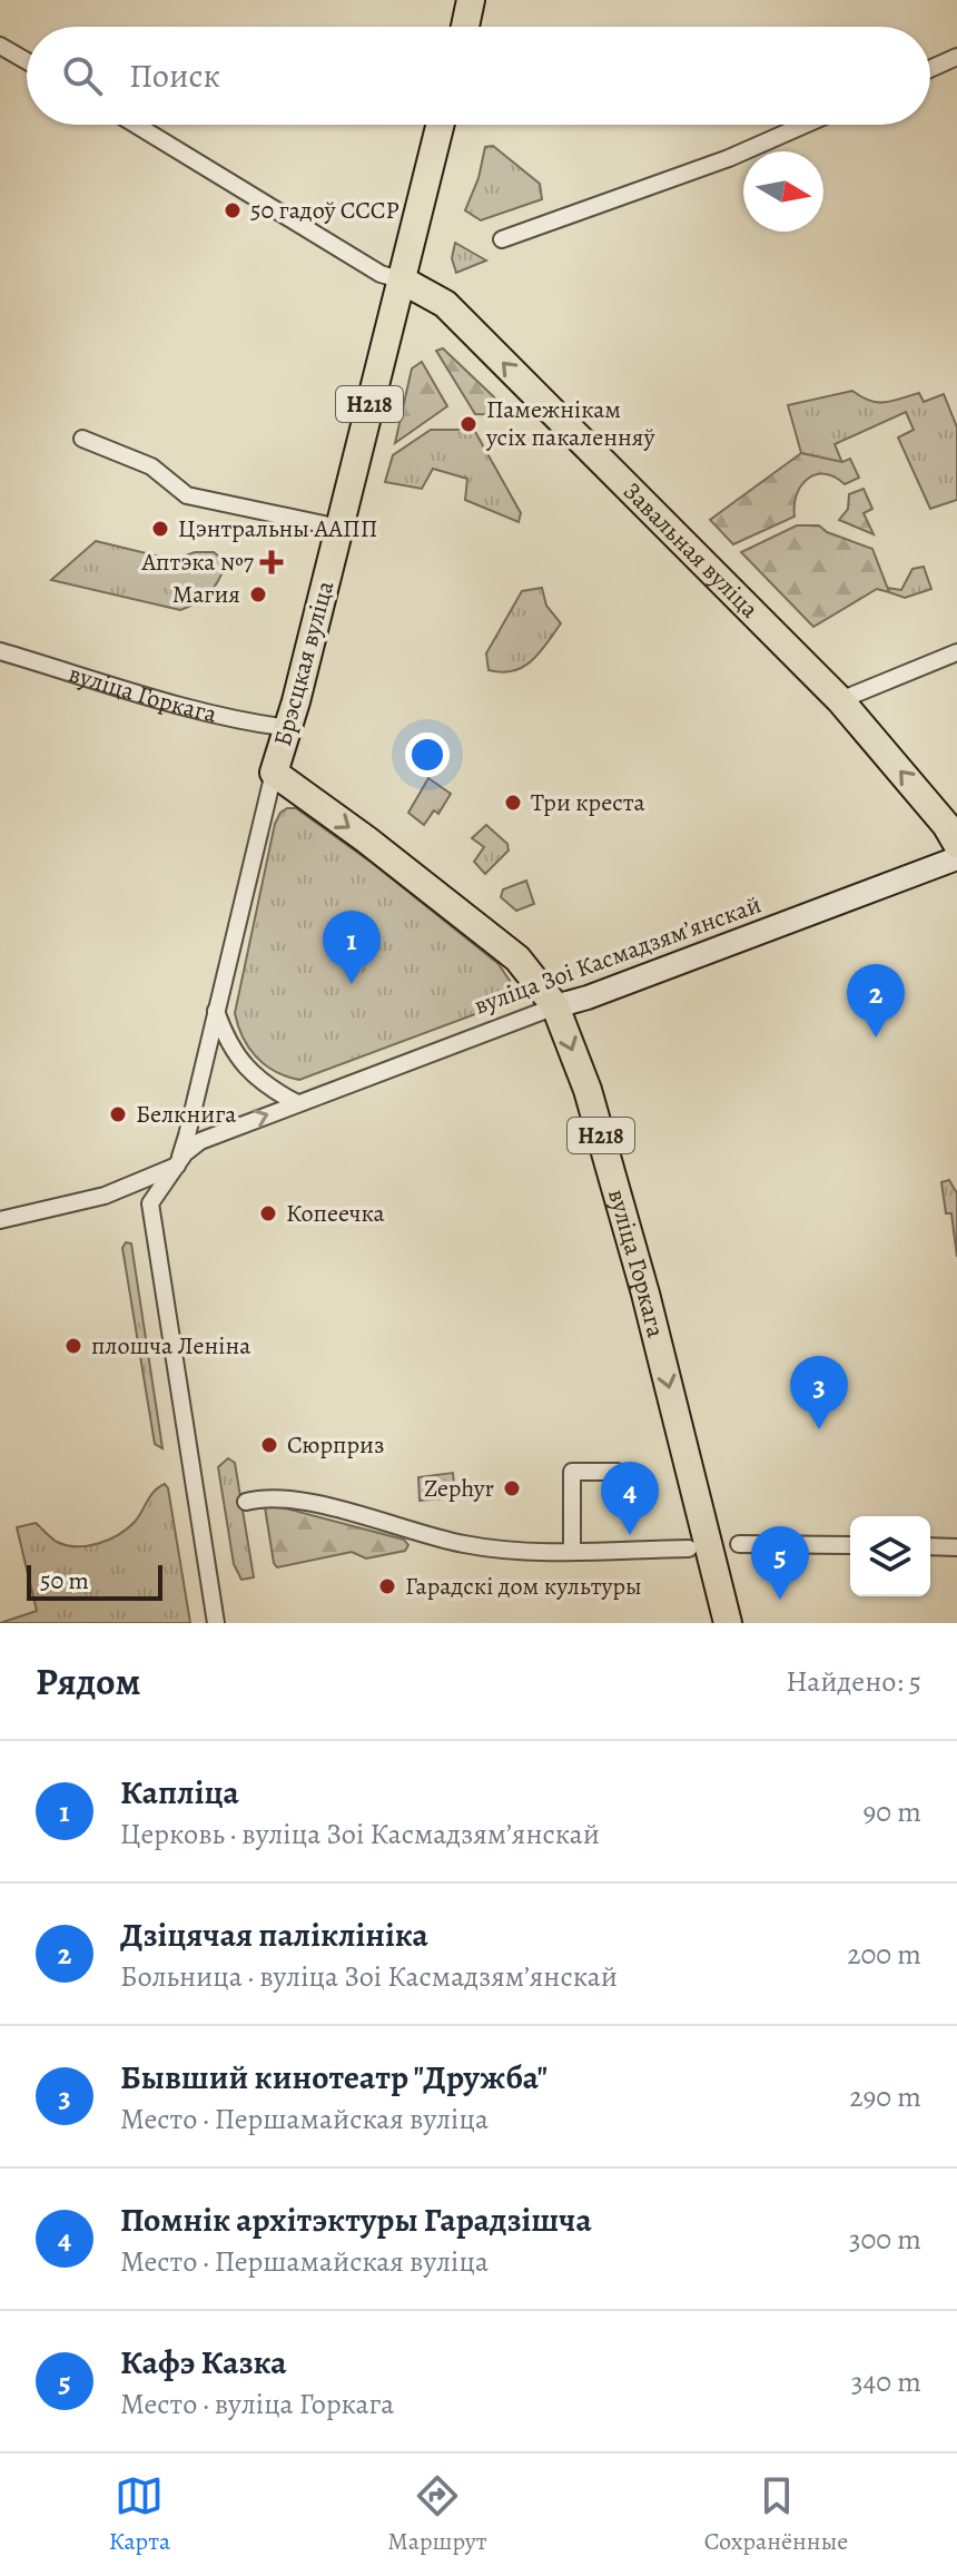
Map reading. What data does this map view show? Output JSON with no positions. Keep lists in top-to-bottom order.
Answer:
{
  "streets": {
    "main road": [
      "Н218",
      "Завальная вуліца",
      "Брэсцкая вуліца",
      "вуліца Горкага",
      "вуліца Зоі Касмадзямʼянскай"
    ]
  },
  "crossings": [
    ["Завальная вуліца", "Брэсцкая вуліца"],
    ["Брэсцкая вуліца", "вуліца Горкага"],
    ["Брэсцкая вуліца", "вуліца Зоі Касмадзямʼянскай"],
    ["вуліца Горкага", "вуліца Зоі Касмадзямʼянскай"]
  ],
  "one_way": ["Завальная вуліца", "вуліца Горкага"],
  "places": {
    "other": [
      "50 гадоў СССР",
      "Памежнікам усіх пакаленняў",
      "Цэнтральны ААПП",
      "Магия",
      "Три креста",
      "Белкнига",
      "Копеечка",
      "плошча Леніна",
      "Сюрприз",
      "Zephyr",
      "Гарадскі дом культуры"
    ],
    "health": ["Аптэка №7"]
  },
  "scale_bar": "50 m",
  "north": "right",
  "page": {
    "search": "Поиск",
    "pins": [
      "1",
      "2",
      "3",
      "4",
      "5"
    ],
    "scale": "50 m",
    "heading": ["Рядом", "Найдено: 5"],
    "list": [
      {
        "mark": "1",
        "name": "Капліца",
        "note": "Церковь · вуліца Зоі Касмадзямʼянскай",
        "value": "90 m"
      },
      {
        "mark": "2",
        "name": "Дзіцячая паліклініка",
        "note": "Больница · вуліца Зоі Касмадзямʼянскай",
        "value": "200 m"
      },
      {
        "mark": "3",
        "name": "Бывший кинотеатр \"Дружба\"",
        "note": "Место · Першамайская вуліца",
        "value": "290 m"
      },
      {
        "mark": "4",
        "name": "Помнік архітэктуры Гарадзішча",
        "note": "Место · Першамайская вуліца",
        "value": "300 m"
      },
      {
        "mark": "5",
        "name": "Кафэ Казка",
        "note": "Место · вуліца Горкага",
        "value": "340 m"
      }
    ],
    "nav": ["Карта", "Маршрут", "Сохранённые"]
  }
}
